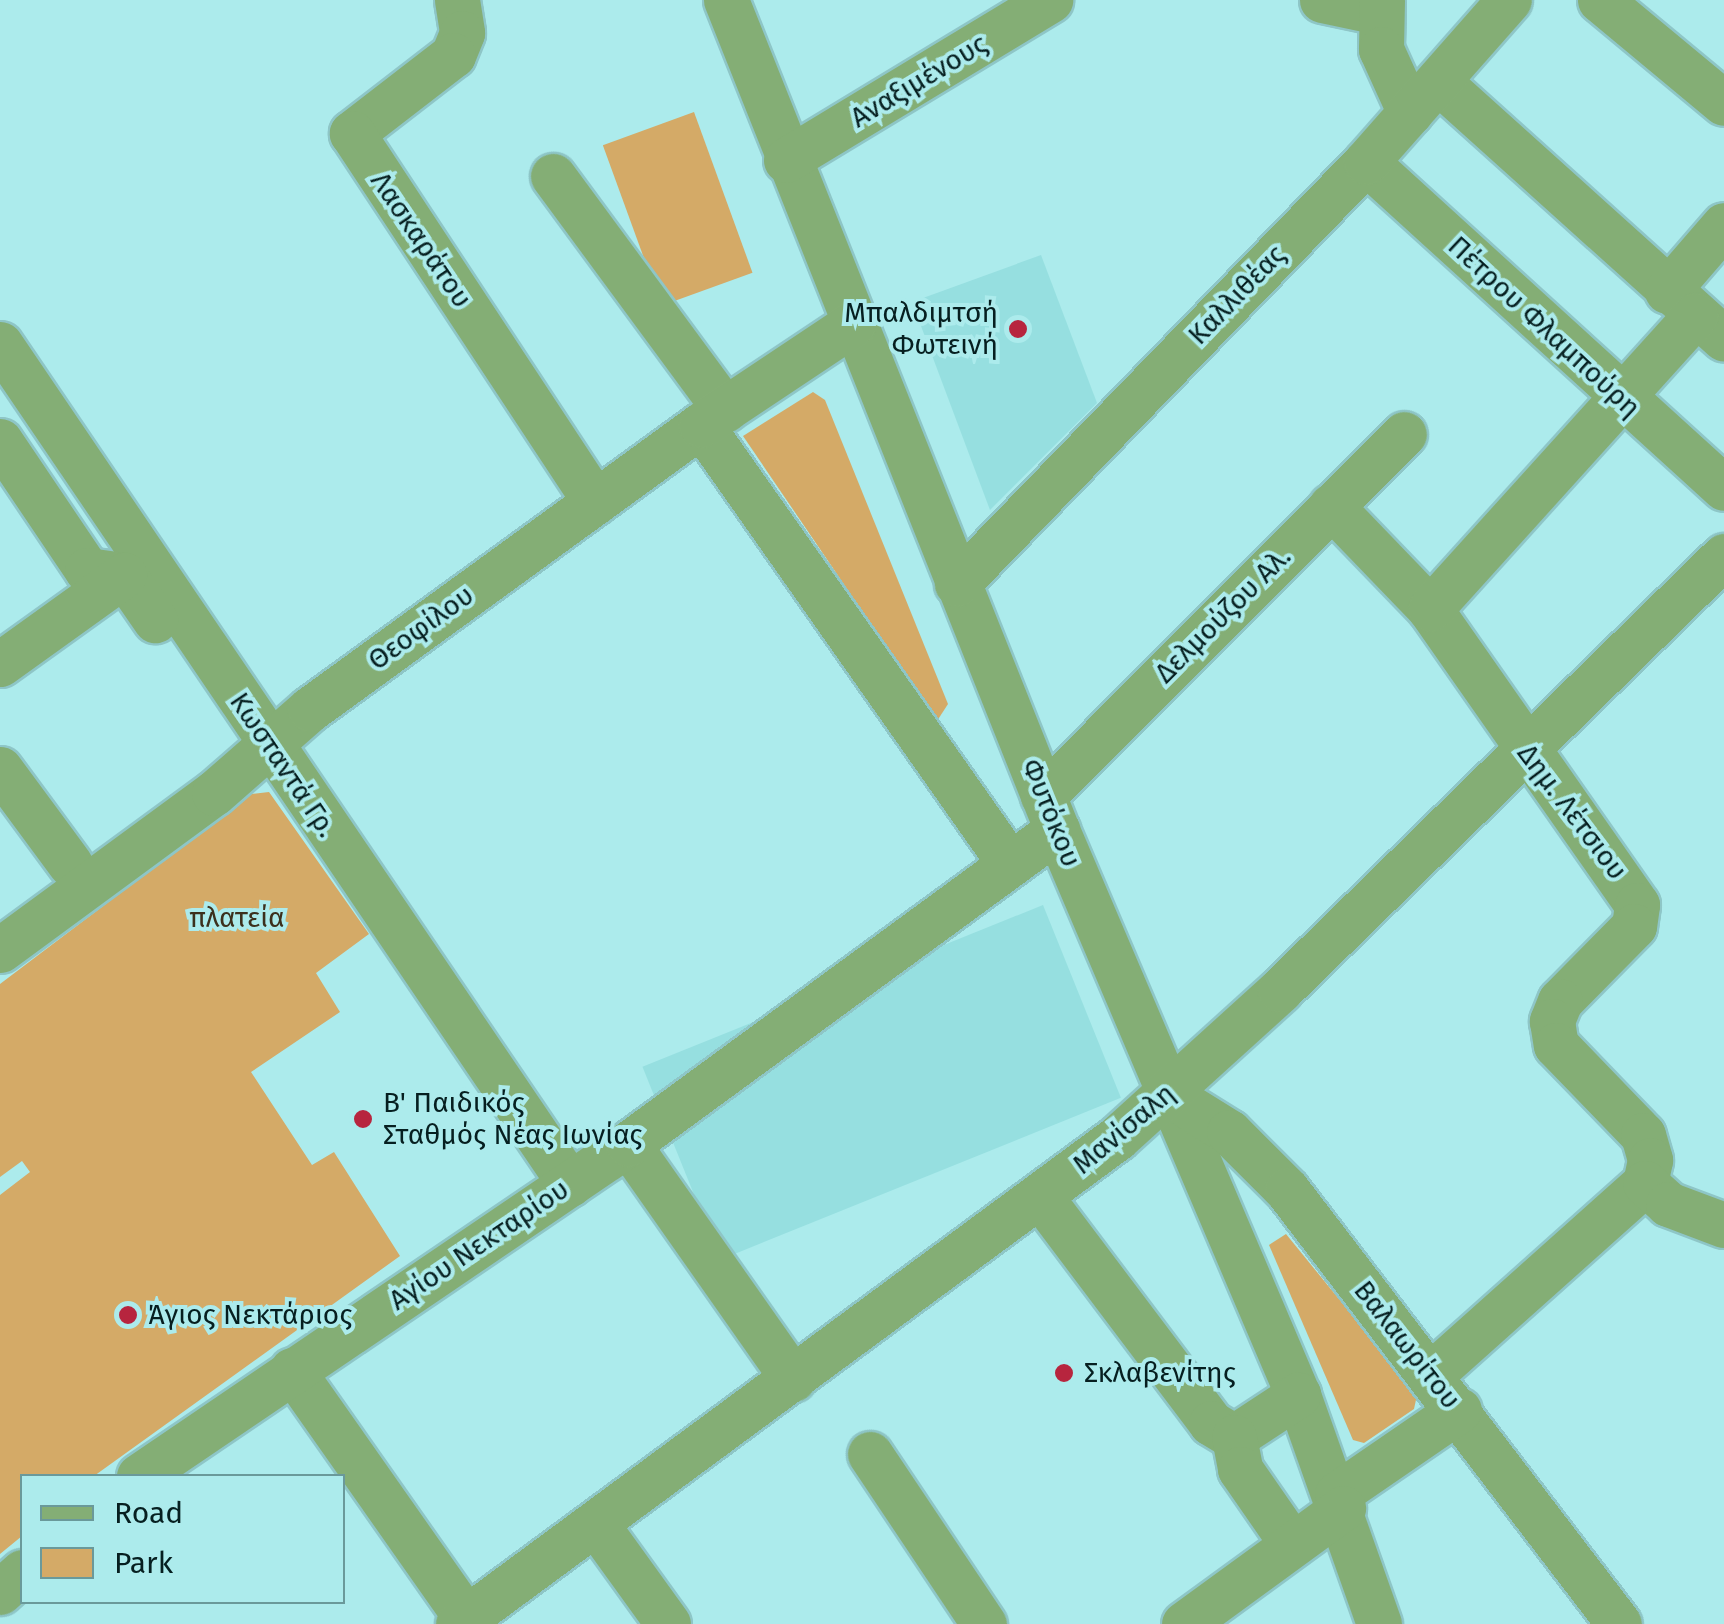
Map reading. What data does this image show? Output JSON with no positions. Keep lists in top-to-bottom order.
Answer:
{
  "streets": {
    "street": [
      "Αναξιμένους",
      "Λασκαράτου",
      "Καλλιθέας",
      "Πέτρου Φλαμπούρη",
      "Δελμούζου Αλ.",
      "Θεοφίλου",
      "Κωσταντά Γρ.",
      "Δημ. Λέτσιου",
      "Φυτόκου",
      "Μανίσαλη",
      "Αγίου Νεκταρίου",
      "Βαλαωρίτου"
    ]
  },
  "crossings": [
    ["Αναξιμένους", "Φυτόκου"],
    ["Λασκαράτου", "Θεοφίλου"],
    ["Καλλιθέας", "Πέτρου Φλαμπούρη"],
    ["Καλλιθέας", "Φυτόκου"],
    ["Δελμούζου Αλ.", "Δημ. Λέτσιου"],
    ["Δελμούζου Αλ.", "Φυτόκου"],
    ["Δελμούζου Αλ.", "Αγίου Νεκταρίου"],
    ["Θεοφίλου", "Κωσταντά Γρ."],
    ["Θεοφίλου", "Φυτόκου"],
    ["Κωσταντά Γρ.", "Αγίου Νεκταρίου"],
    ["Δημ. Λέτσιου", "Μανίσαλη"],
    ["Φυτόκου", "Μανίσαλη"],
    ["Φυτόκου", "Αγίου Νεκταρίου"],
    ["Φυτόκου", "Βαλαωρίτου"],
    ["Μανίσαλη", "Βαλαωρίτου"]
  ],
  "parks": ["πλατεία"],
  "places": [
    "Μπαλδιμτσή Φωτεινή",
    "Β' Παιδικός Σταθμός Νέας Ιωνίας",
    "Άγιος Νεκτάριος",
    "Σκλαβενίτης"
  ],
  "legend": ["Road", "Park"]
}
